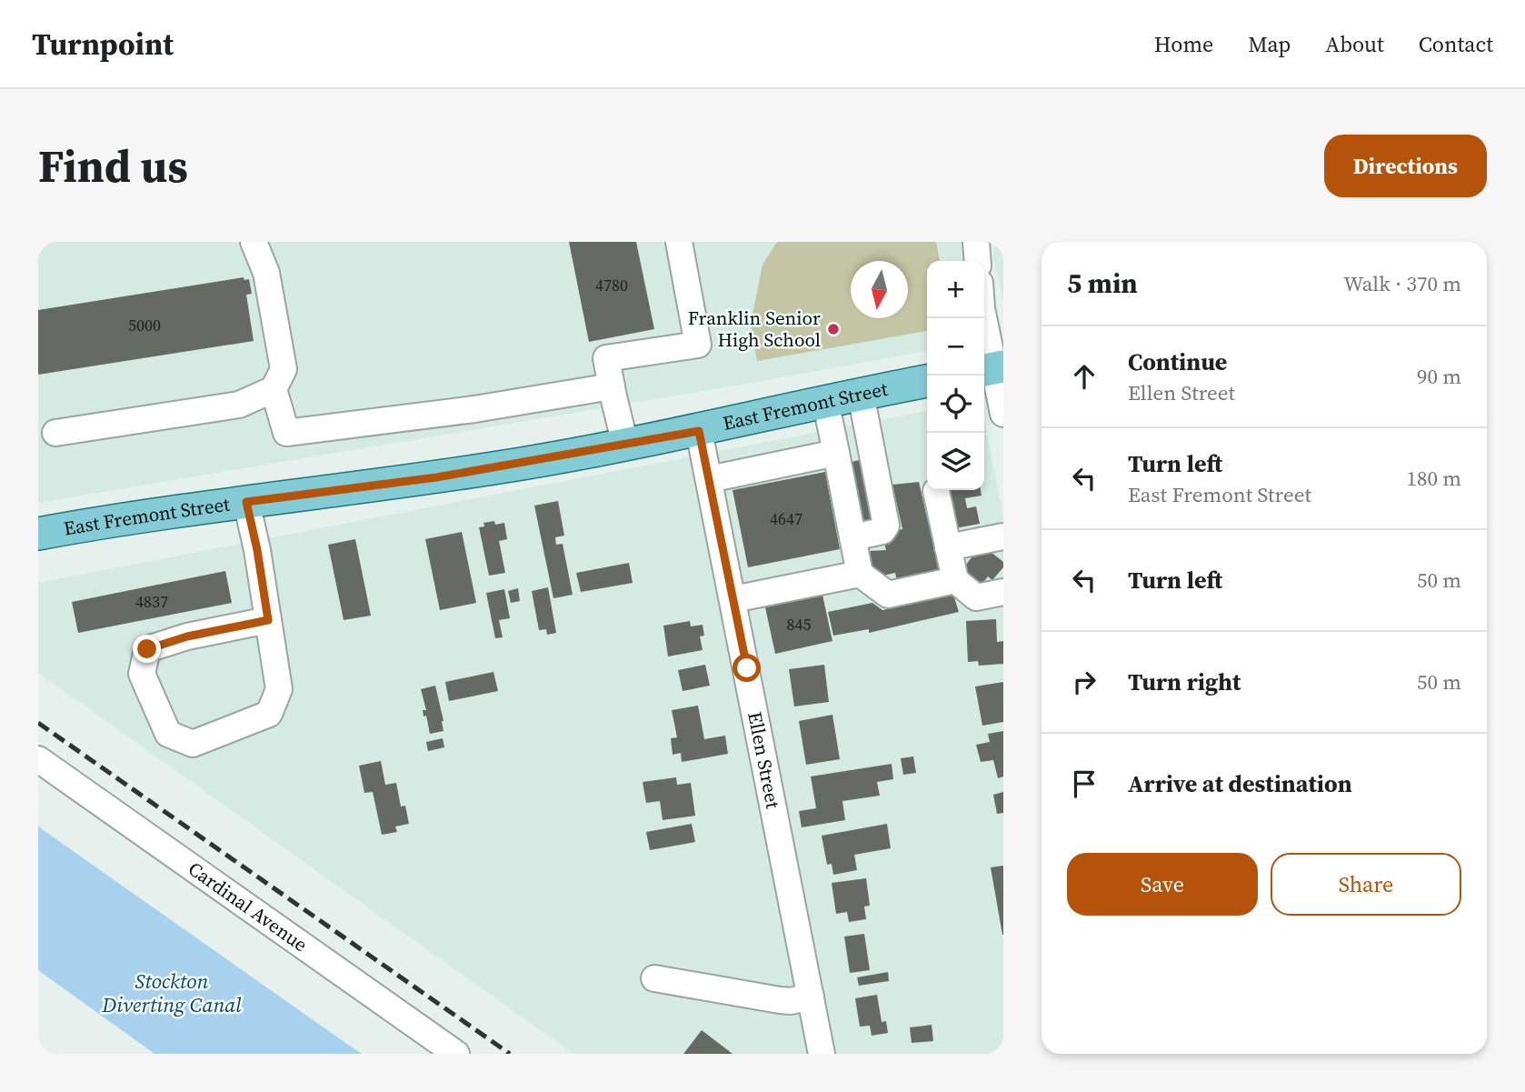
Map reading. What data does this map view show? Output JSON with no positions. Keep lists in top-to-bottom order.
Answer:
{
  "streets": {
    "main road": ["East Fremont Street"],
    "street": ["Ellen Street", "Cardinal Avenue"]
  },
  "crossings": [
    ["East Fremont Street", "Ellen Street"]
  ],
  "water": ["Stockton Diverting Canal"],
  "places": ["Franklin Senior High School"],
  "house_numbers": [
    "4780",
    "5000",
    "4647",
    "4837",
    "845"
  ],
  "north": "bottom",
  "page": {
    "header": "Turnpoint",
    "nav": [
      "Home",
      "Map",
      "About",
      "Contact"
    ],
    "buttons": [
      "Directions",
      ["Save", "Share"]
    ],
    "title": "Find us",
    "heading": ["5 min", "Walk · 370 m"],
    "map_buttons": ["+", "−"],
    "list": [
      ["Continue", "Ellen Street", "90 m"],
      ["Turn left", "East Fremont Street", "180 m"],
      ["Turn left", "50 m"],
      ["Turn right", "50 m"],
      "Arrive at destination"
    ]
  }
}
